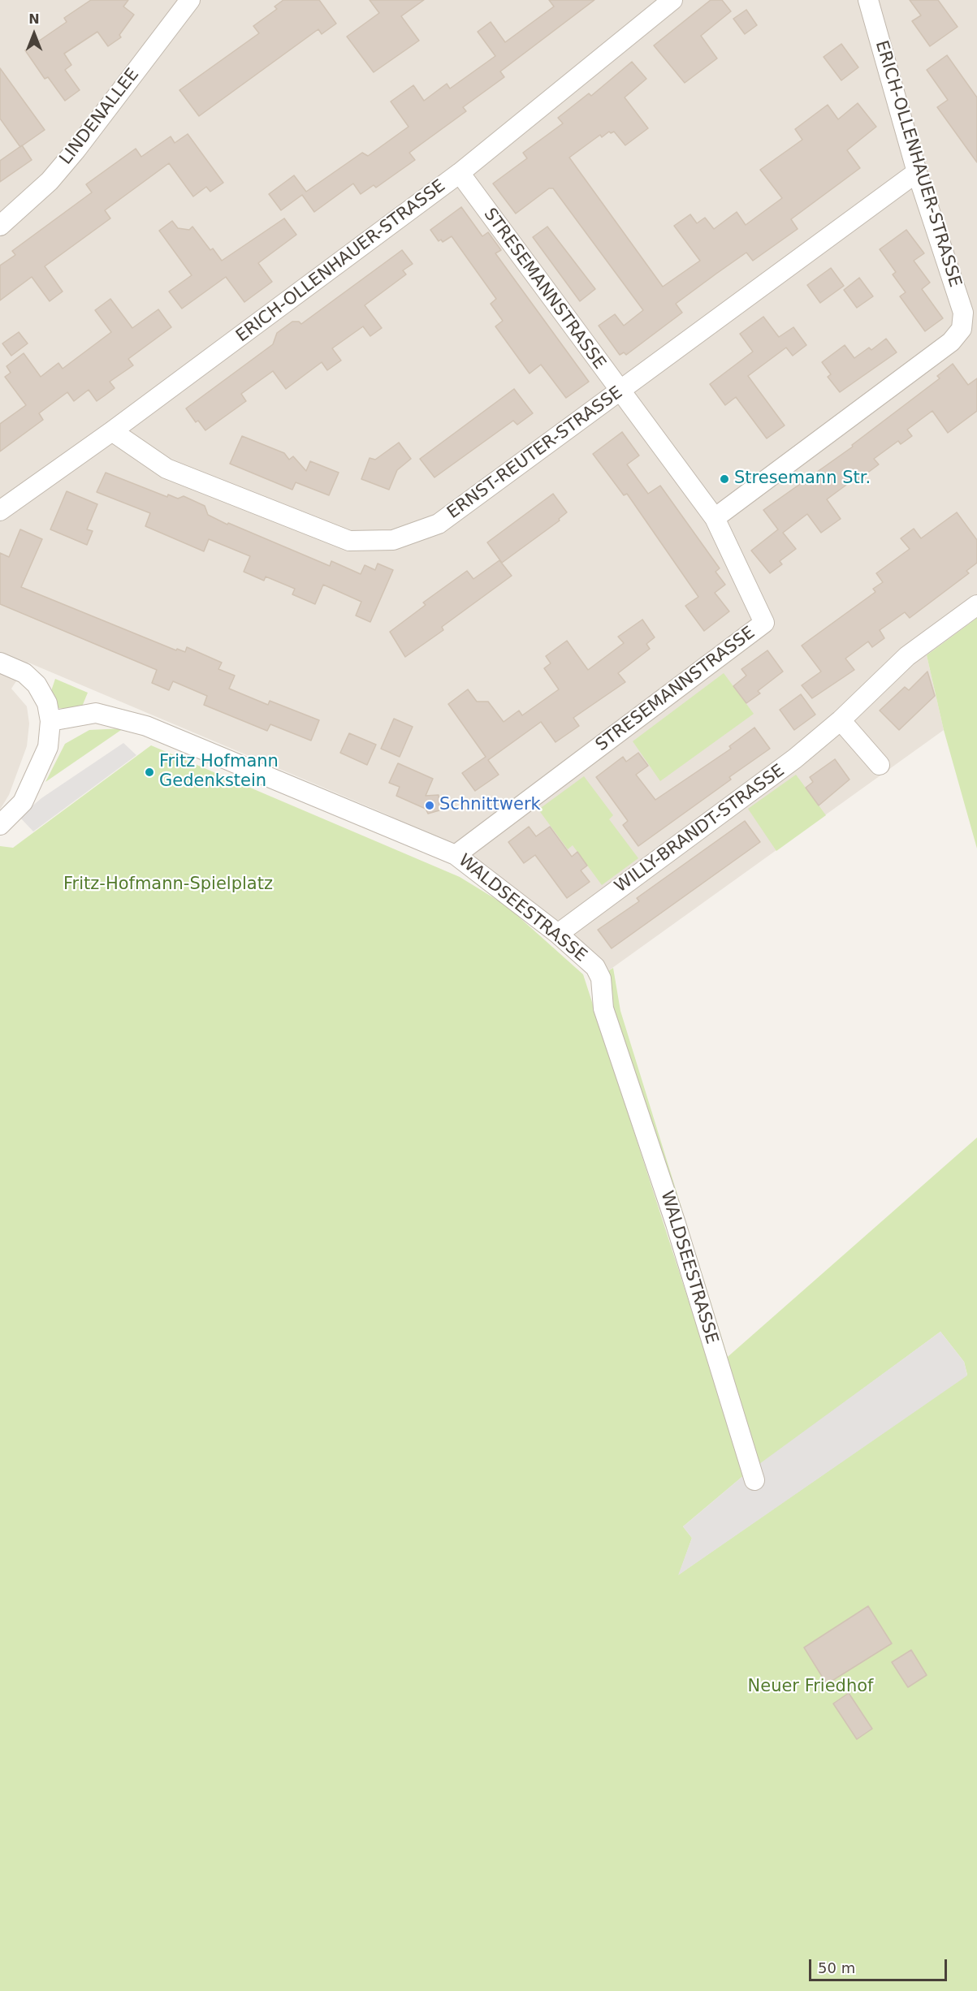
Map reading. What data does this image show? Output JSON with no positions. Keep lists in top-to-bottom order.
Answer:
{
  "streets": {
    "street": [
      "LINDENALLEE",
      "ERICH-OLLENHAUER-STRASSE",
      "STRESEMANNSTRASSE",
      "ERNST-REUTER-STRASSE",
      "WILLY-BRANDT-STRASSE",
      "WALDSEESTRASSE"
    ]
  },
  "crossings": [
    ["ERICH-OLLENHAUER-STRASSE", "STRESEMANNSTRASSE"],
    ["ERICH-OLLENHAUER-STRASSE", "ERNST-REUTER-STRASSE"],
    ["STRESEMANNSTRASSE", "ERNST-REUTER-STRASSE"],
    ["STRESEMANNSTRASSE", "WALDSEESTRASSE"],
    ["WILLY-BRANDT-STRASSE", "WALDSEESTRASSE"]
  ],
  "parks": ["Fritz-Hofmann-Spielplatz", "Neuer Friedhof"],
  "places": ["Stresemann Str.", "Fritz Hofmann Gedenkstein", "Schnittwerk"],
  "scale_bar": "50 m",
  "north": "top"
}
